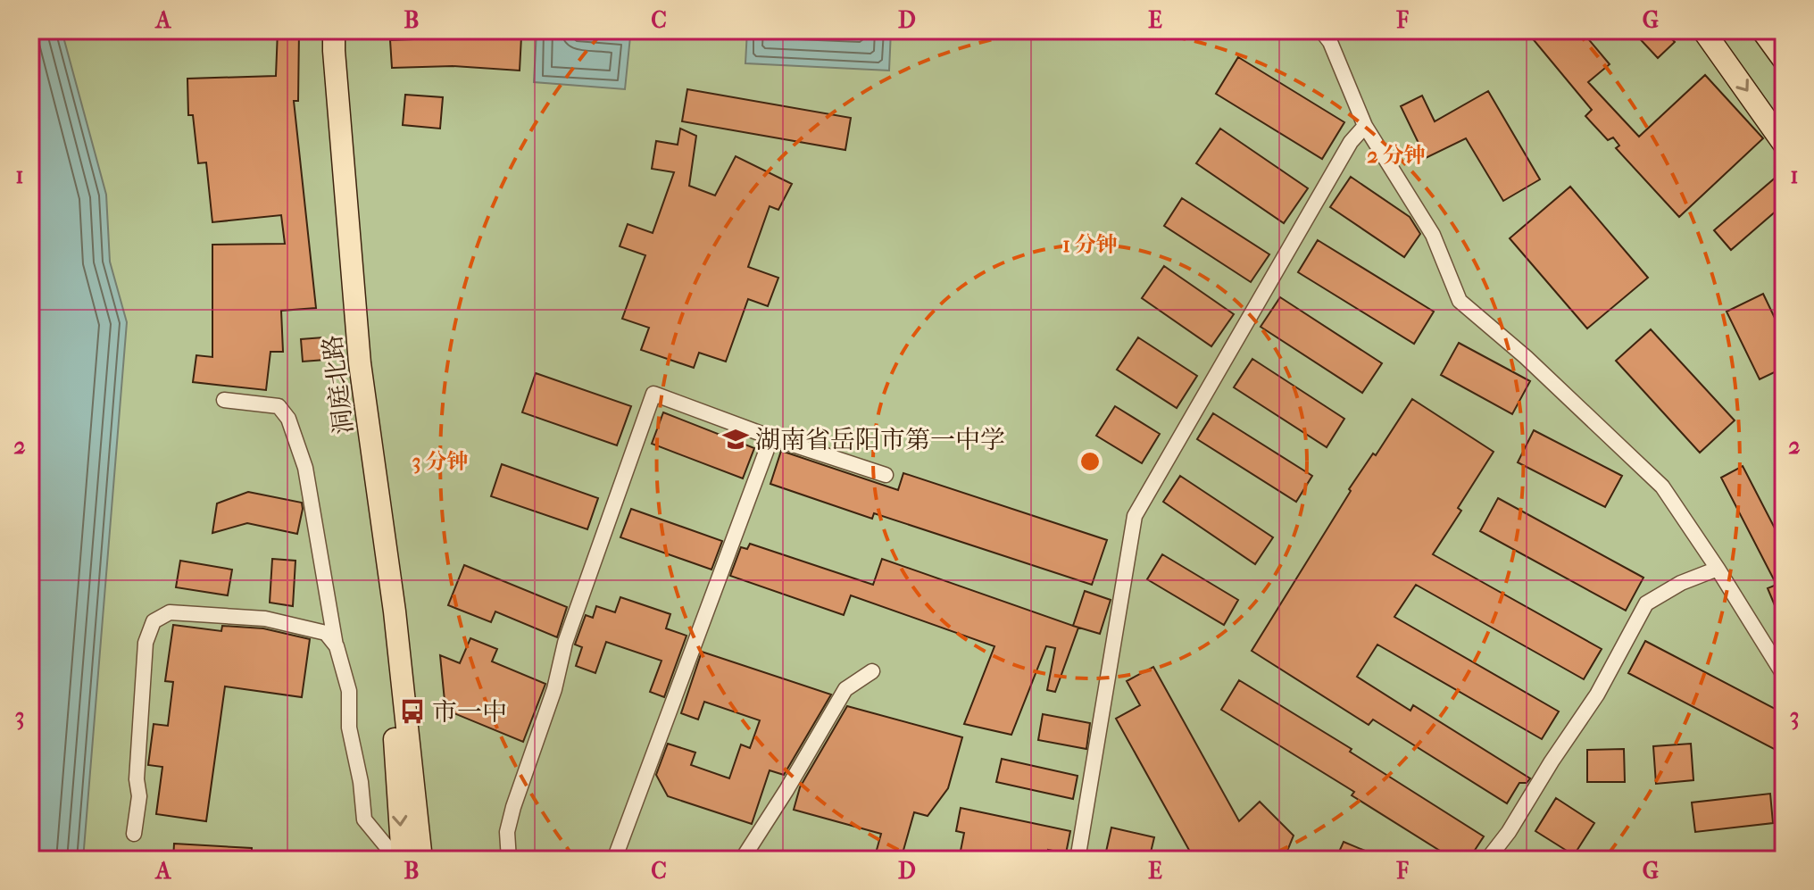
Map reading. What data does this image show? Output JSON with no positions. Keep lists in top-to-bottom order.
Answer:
{
  "streets": {
    "main road": ["洞庭北路"]
  },
  "places": {
    "school or university": ["湖南省岳阳市第一中学"],
    "bus stop": ["市一中"]
  },
  "grid": {
    "columns": [
      "A",
      "B",
      "C",
      "D",
      "E",
      "F",
      "G"
    ],
    "rows": ["1", "2", "3"]
  },
  "rings": ["2 分钟", "1 分钟", "3 分钟"]
}
